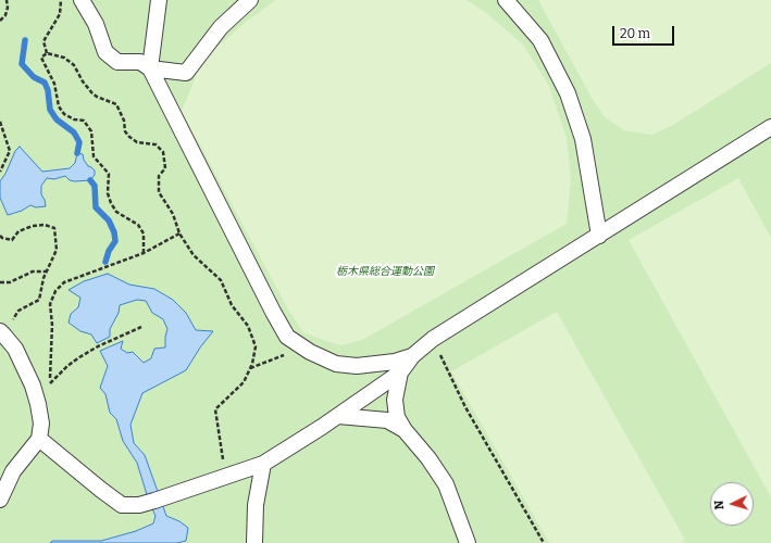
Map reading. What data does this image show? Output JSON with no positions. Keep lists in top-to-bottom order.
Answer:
{
  "parks": ["栃木県総合運動公園"],
  "scale_bar": "20 m",
  "north": "left"
}
